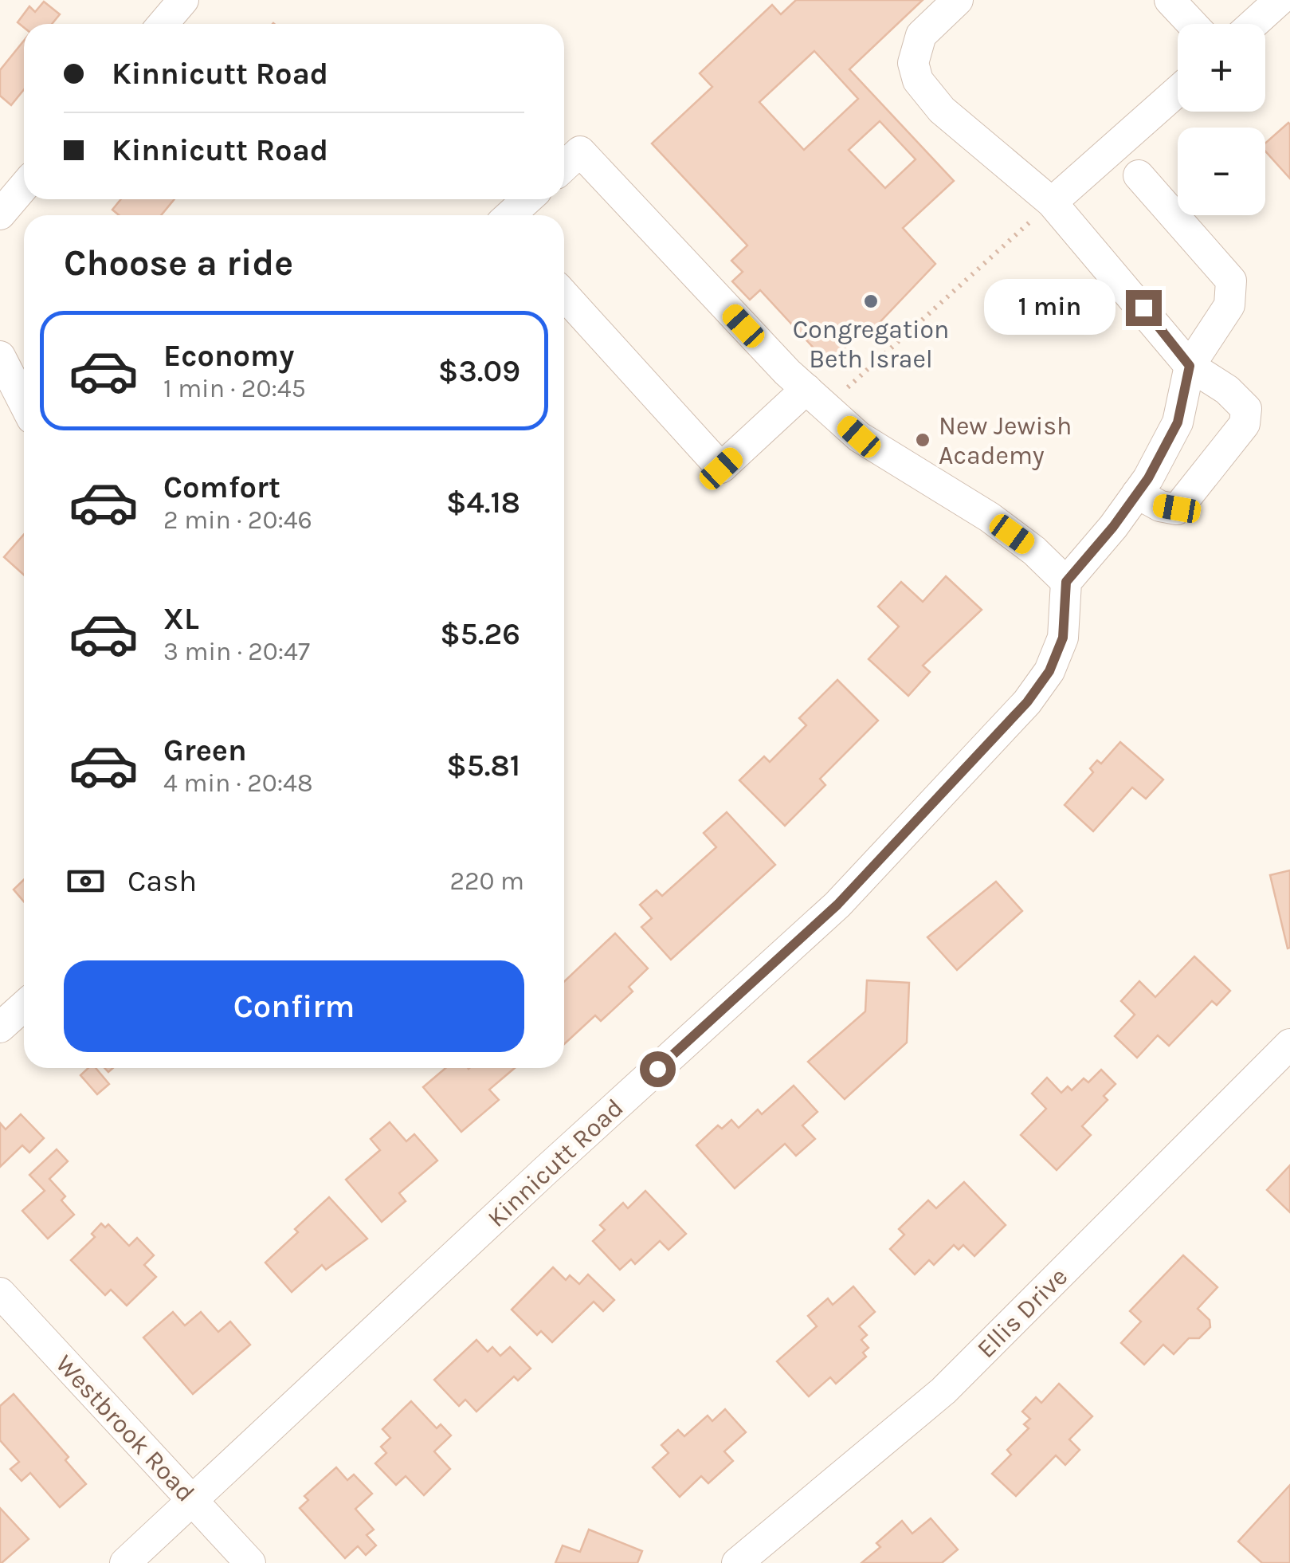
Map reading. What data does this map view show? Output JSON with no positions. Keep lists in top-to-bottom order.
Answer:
{
  "streets": {
    "street": ["Kinnicutt Road", "Ellis Drive", "Westbrook Road"]
  },
  "crossings": [
    ["Kinnicutt Road", "Westbrook Road"]
  ],
  "places": ["Congregation Beth Israel", "New Jewish Academy"],
  "page": {
    "map_buttons": ["+", "−"],
    "banner": ["Kinnicutt Road", "Kinnicutt Road"],
    "heading": "Choose a ride",
    "bubble": "1 min",
    "list": [
      {
        "name": "Economy",
        "note": "1 min · 20:45",
        "value": "$3.09"
      },
      {
        "name": "Comfort",
        "note": "2 min · 20:46",
        "value": "$4.18"
      },
      {
        "name": "XL",
        "note": "3 min · 20:47",
        "value": "$5.26"
      },
      {
        "name": "Green",
        "note": "4 min · 20:48",
        "value": "$5.81"
      }
    ],
    "pay": ["Cash", "220 m"],
    "buttons": "Confirm"
  }
}
